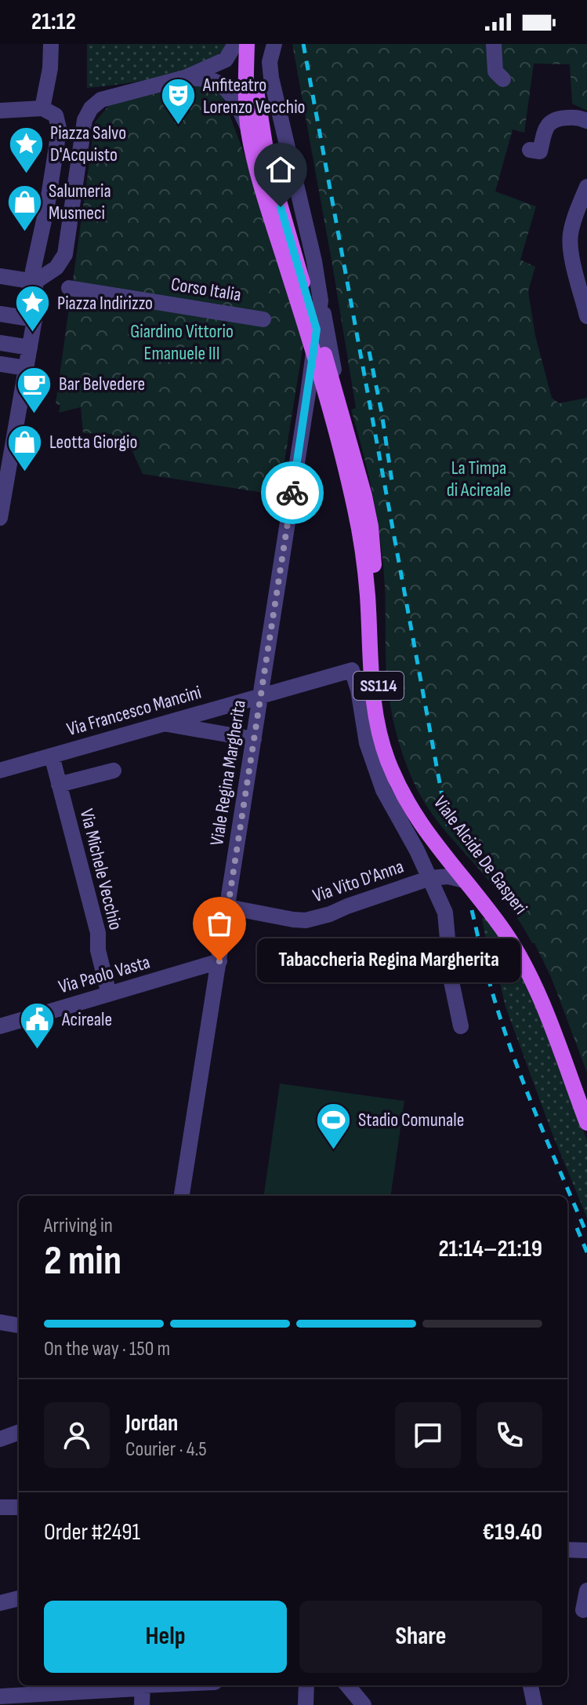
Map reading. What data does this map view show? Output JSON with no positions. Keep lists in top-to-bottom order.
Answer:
{
  "streets": {
    "main road": ["SS114", "Viale Alcide De Gasperi"],
    "street": [
      "Corso Italia",
      "Via Francesco Mancini",
      "Viale Regina Margherita",
      "Via Michele Vecchio",
      "Via Vito D'Anna",
      "Via Paolo Vasta"
    ]
  },
  "crossings": [
    ["SS114", "Viale Alcide De Gasperi"],
    ["Via Francesco Mancini", "Viale Regina Margherita"],
    ["Via Francesco Mancini", "Via Michele Vecchio"],
    ["Via Francesco Mancini", "Via Vito D'Anna"],
    ["Viale Regina Margherita", "Viale Alcide De Gasperi"],
    ["Viale Regina Margherita", "Via Vito D'Anna"],
    ["Viale Regina Margherita", "Via Paolo Vasta"],
    ["Viale Alcide De Gasperi", "Via Vito D'Anna"],
    ["Via Michele Vecchio", "Via Paolo Vasta"]
  ],
  "parks": ["Giardino Vittorio Emanuele III", "La Timpa di Acireale"],
  "places": {
    "theatre": ["Anfiteatro Lorenzo Vecchio"],
    "place": ["Piazza Salvo D'Acquisto", "Piazza Indirizzo"],
    "shop": ["Salumeria Musmeci", "Leotta Giorgio"],
    "cafe": ["Bar Belvedere"],
    "other": ["Tabaccheria Regina Margherita"],
    "public building": ["Acireale"],
    "sports": ["Stadio Comunale"]
  },
  "page": {
    "status": "21:12",
    "bubble": "Tabaccheria Regina Margherita",
    "heading": ["2 min", "Arriving in", "21:14–21:19"],
    "panel": [
      "Jordan",
      "Courier · 4.5",
      "Order #2491",
      "€19.40"
    ],
    "bar": "On the way · 150 m",
    "buttons": ["Help", "Share"]
  }
}
